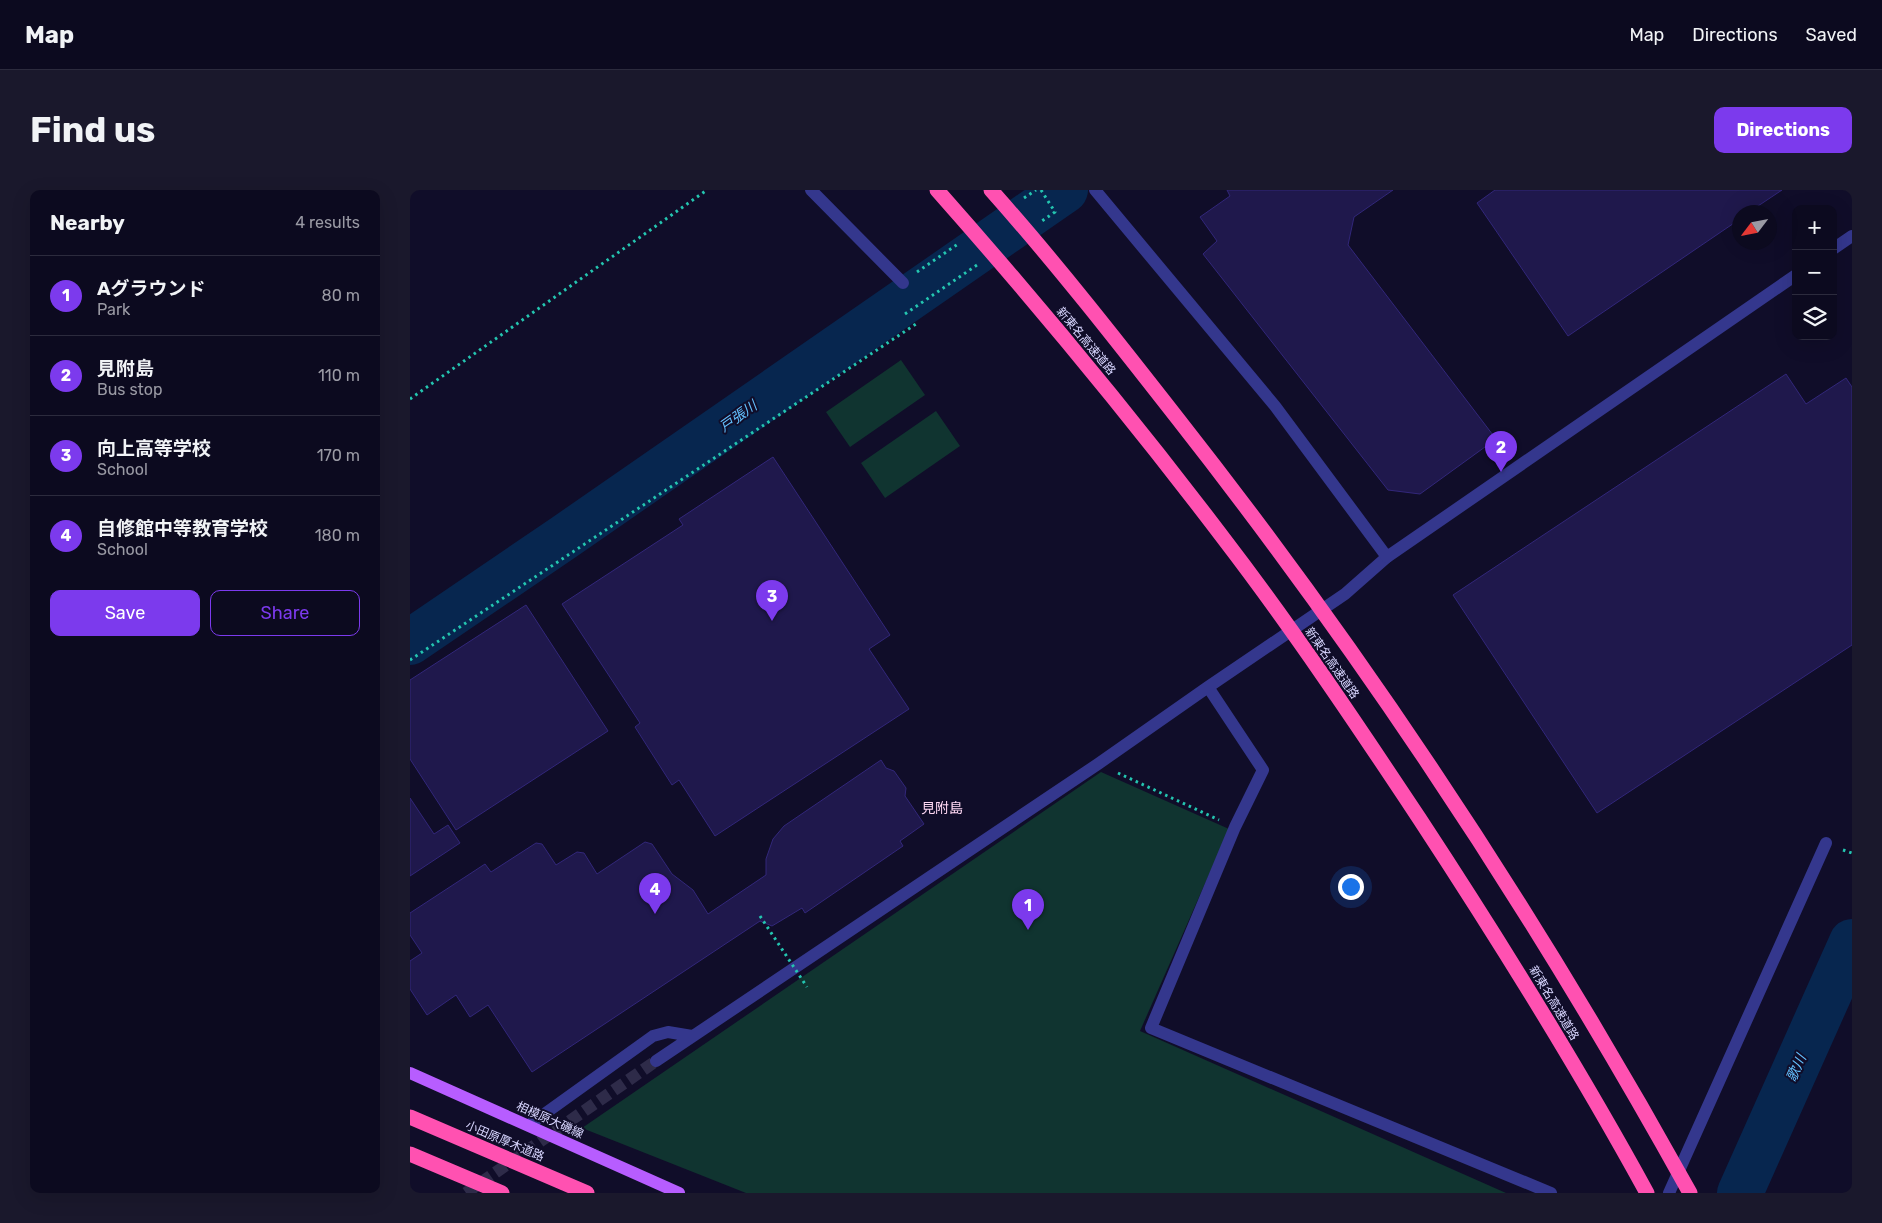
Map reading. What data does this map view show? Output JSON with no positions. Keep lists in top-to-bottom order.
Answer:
{
  "streets": {
    "highway": ["新東名高速道路", "小田原厚木道路"],
    "main road": ["相模原大磯線"]
  },
  "districts": ["見附島"],
  "water": ["戸張川", "歌川"],
  "north": "bottom left",
  "page": {
    "header": "Map",
    "nav": ["Map", "Directions", "Saved"],
    "buttons": [
      "Directions",
      ["Save", "Share"]
    ],
    "title": "Find us",
    "heading": ["Nearby", "4 results"],
    "map_buttons": ["+", "−"],
    "list": [
      {
        "mark": "1",
        "name": "Aグラウンド",
        "note": "Park",
        "value": "80 m"
      },
      {
        "mark": "2",
        "name": "見附島",
        "note": "Bus stop",
        "value": "110 m"
      },
      {
        "mark": "3",
        "name": "向上高等学校",
        "note": "School",
        "value": "170 m"
      },
      {
        "mark": "4",
        "name": "自修館中等教育学校",
        "note": "School",
        "value": "180 m"
      }
    ],
    "pins": [
      "2",
      "3",
      "4",
      "1"
    ]
  }
}
